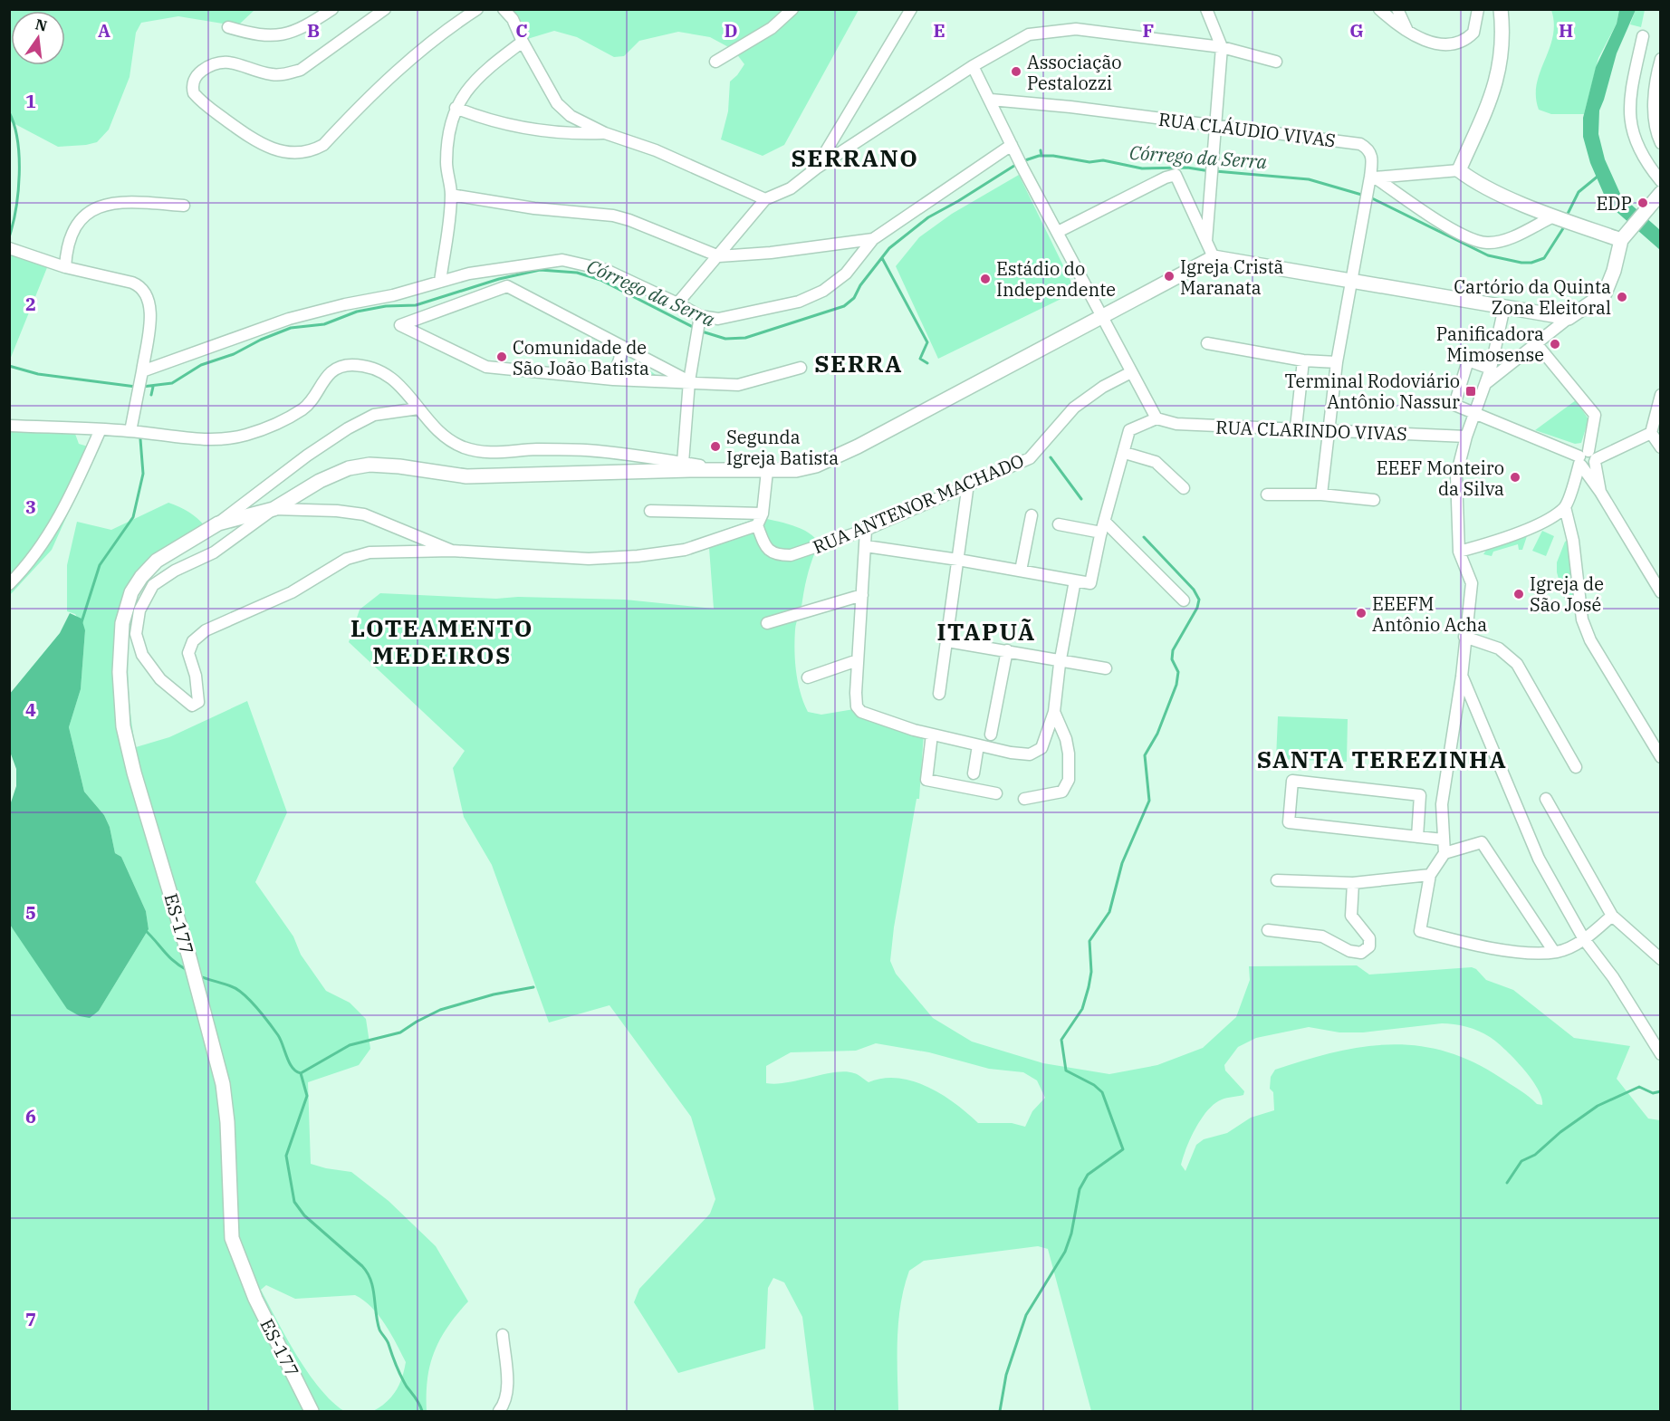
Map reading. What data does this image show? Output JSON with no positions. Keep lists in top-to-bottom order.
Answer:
{
  "streets": {
    "main road": ["ES-177"],
    "street": ["RUA CLÁUDIO VIVAS", "RUA CLARINDO VIVAS", "RUA ANTENOR MACHADO"]
  },
  "crossings": [
    ["RUA CLÁUDIO VIVAS", "RUA CLARINDO VIVAS"]
  ],
  "districts": [
    "SERRANO",
    "SERRA",
    "LOTEAMENTO MEDEIROS",
    "ITAPUÃ",
    "SANTA TEREZINHA"
  ],
  "water": ["Córrego da Serra"],
  "places": {
    "other": [
      "Associação Pestalozzi",
      "EDP",
      "Igreja Cristã Maranata",
      "Estádio do Independente",
      "Cartório da Quinta Zona Eleitoral",
      "Panificadora Mimosense",
      "Comunidade de São João Batista",
      "Segunda Igreja Batista",
      "EEEF Monteiro da Silva",
      "Igreja de São José",
      "EEEFM Antônio Acha"
    ],
    "transit": ["Terminal Rodoviário Antônio Nassur"]
  },
  "north": "top",
  "grid": {
    "columns": [
      "A",
      "B",
      "C",
      "D",
      "E",
      "F",
      "G",
      "H"
    ],
    "rows": [
      "1",
      "2",
      "3",
      "4",
      "5",
      "6",
      "7"
    ]
  }
}
